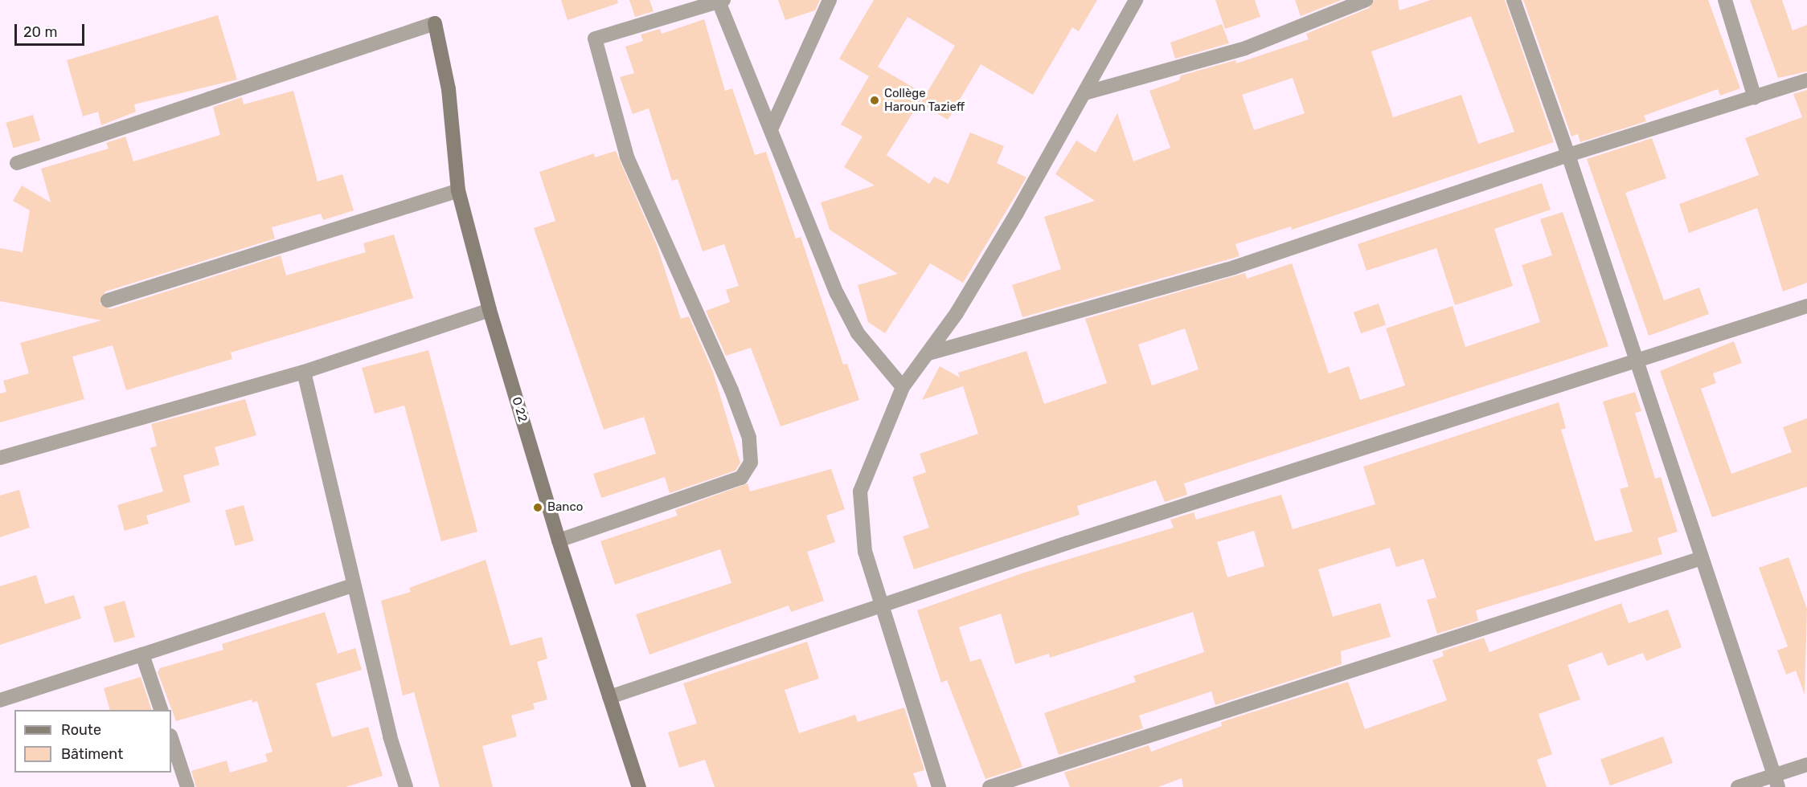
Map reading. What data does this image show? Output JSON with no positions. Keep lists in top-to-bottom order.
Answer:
{
  "streets": {
    "street": ["O 22"]
  },
  "places": ["Collège Haroun Tazieff", "Banco"],
  "legend": ["Route", "Bâtiment"],
  "scale_bar": "20 m"
}
